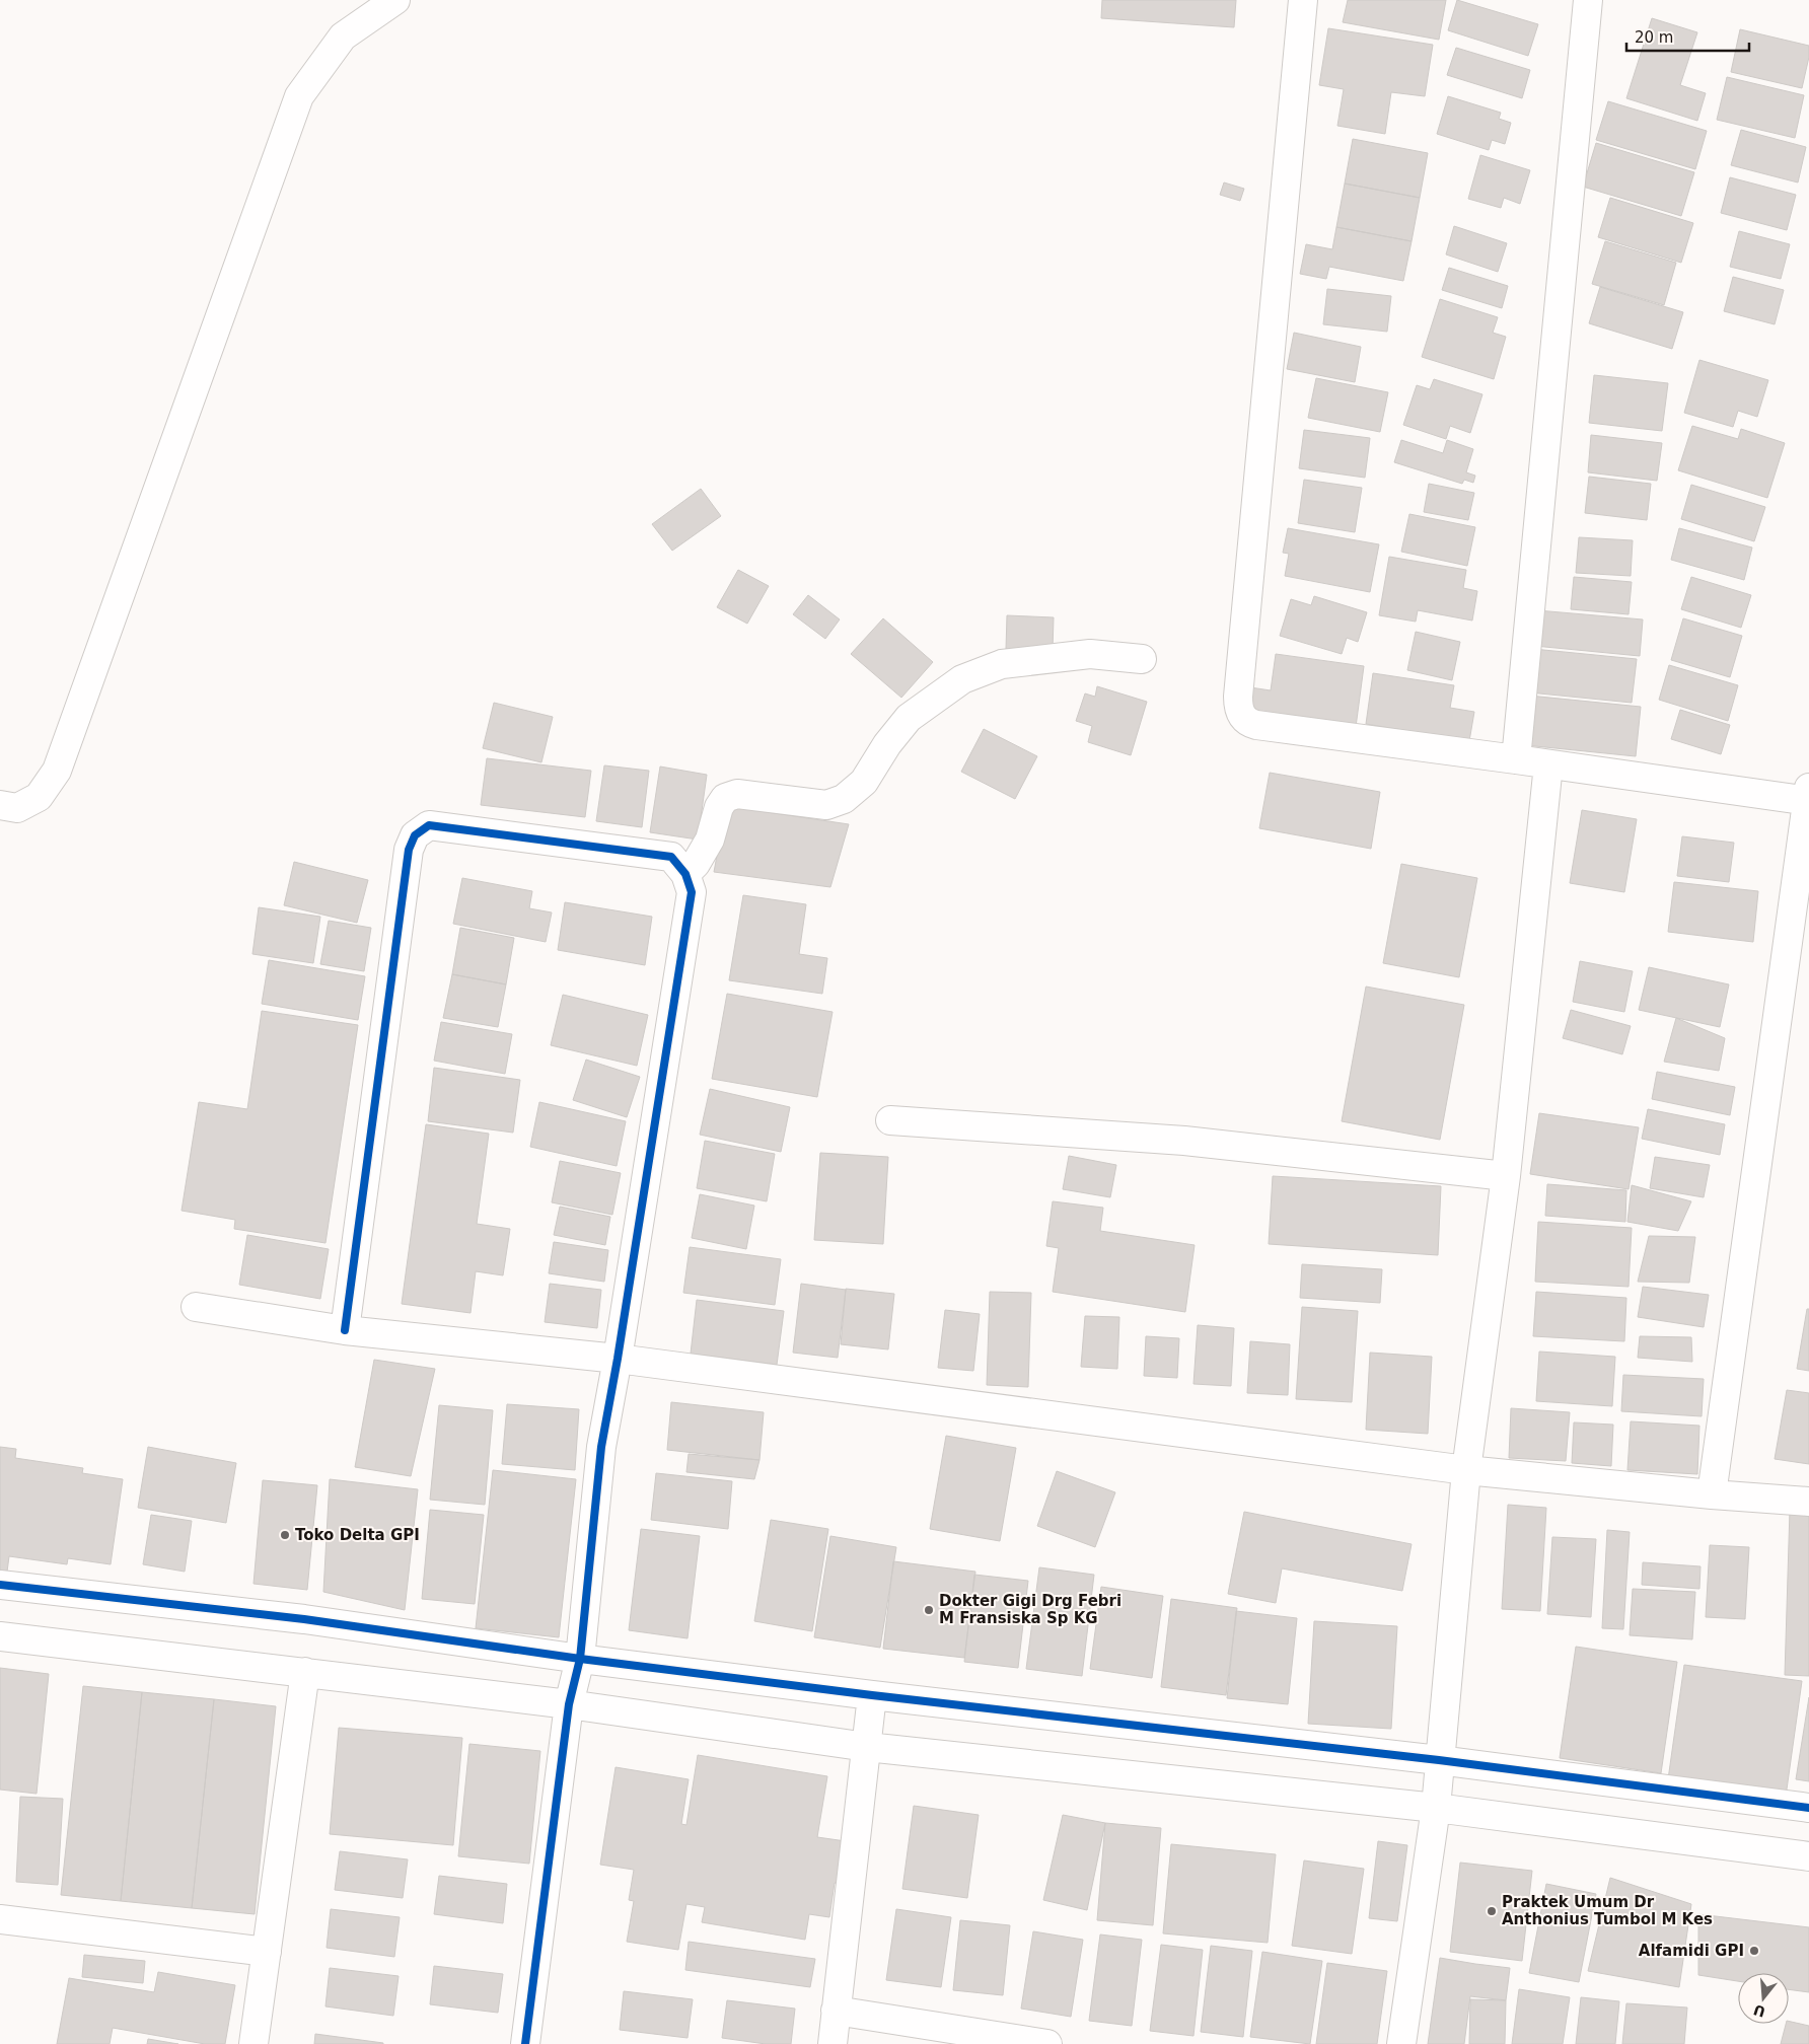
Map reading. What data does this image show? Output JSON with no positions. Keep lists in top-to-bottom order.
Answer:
{
  "places": [
    "Toko Delta GPI",
    "Dokter Gigi Drg Febri M Fransiska Sp KG",
    "Praktek Umum Dr Anthonius Tumbol M Kes",
    "Alfamidi GPI"
  ],
  "scale_bar": "20 m",
  "north": "bottom"
}
